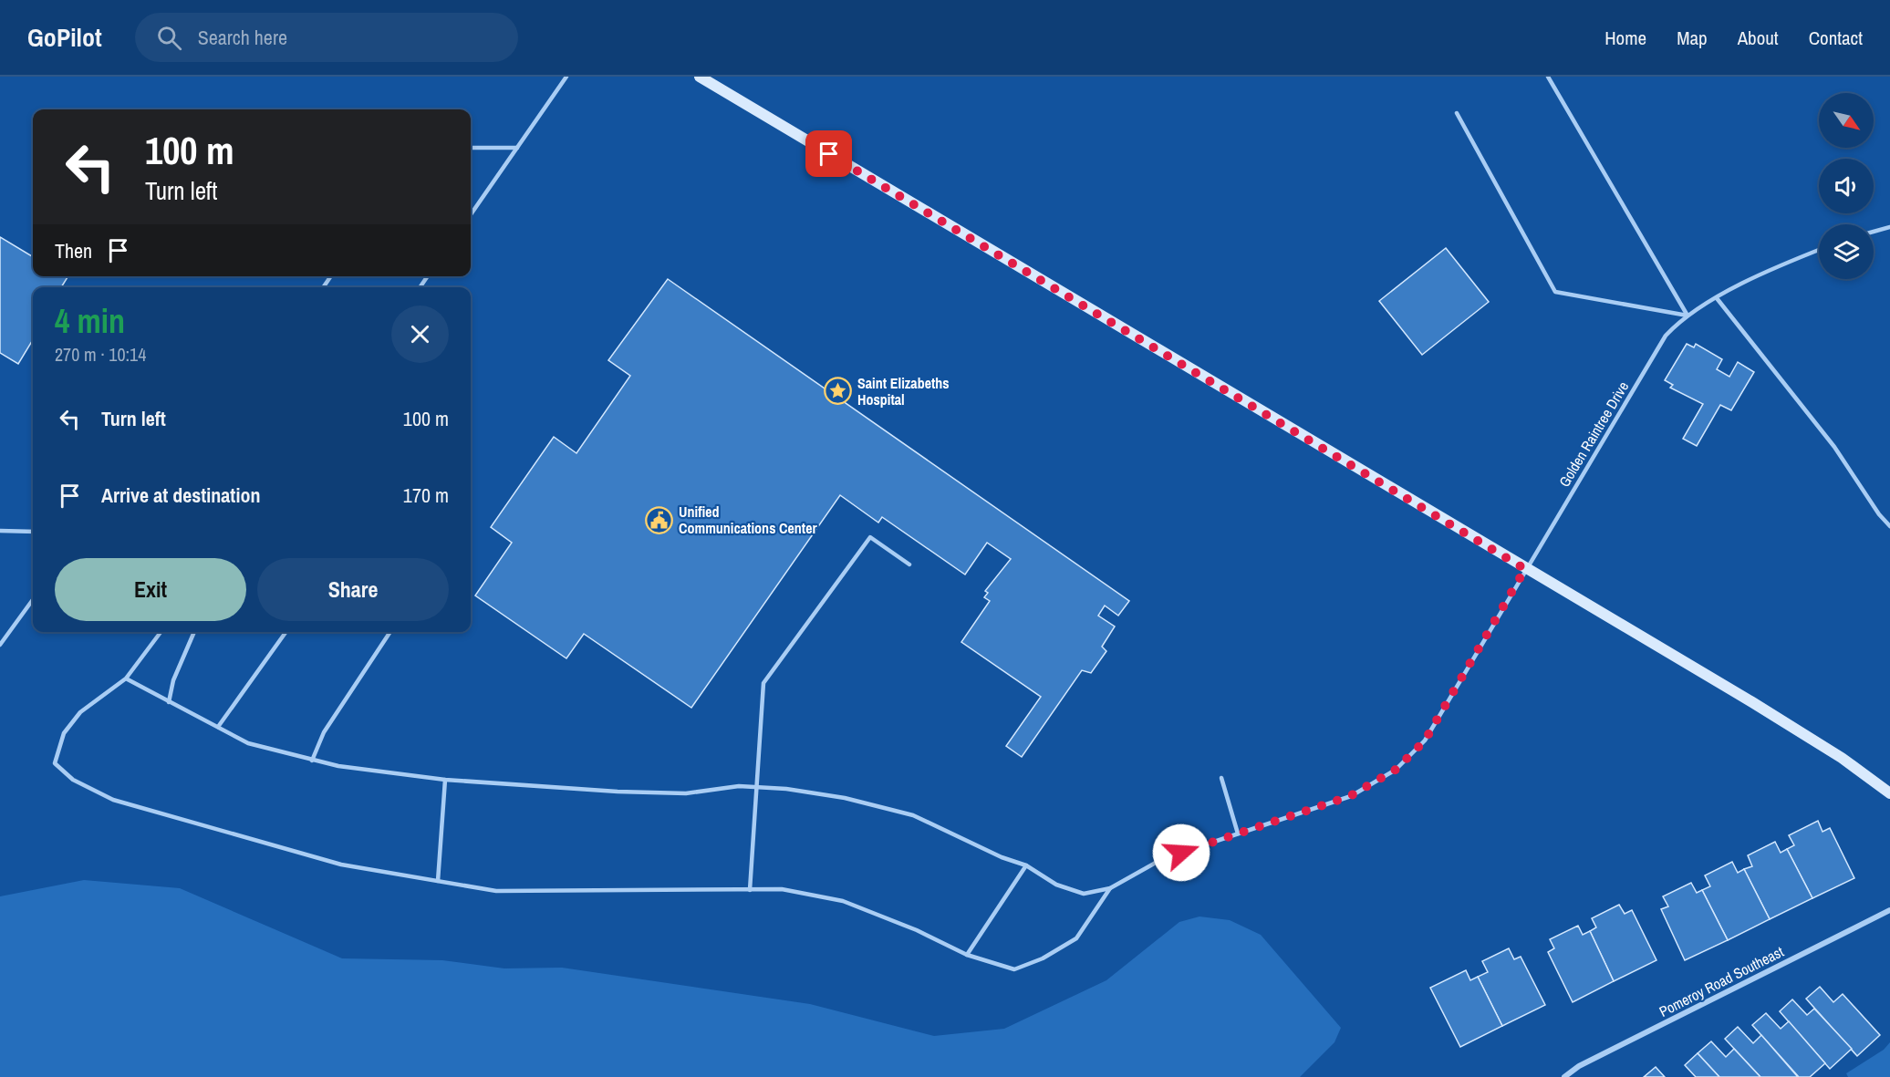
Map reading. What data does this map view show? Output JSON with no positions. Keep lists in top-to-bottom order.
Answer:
{
  "streets": {
    "street": ["Pomeroy Road Southeast"],
    "lane": ["Golden Raintree Drive"]
  },
  "places": {
    "place": ["Saint Elizabeths Hospital"],
    "public building": ["Unified Communications Center"]
  },
  "north": "bottom right",
  "page": {
    "header": "GoPilot",
    "search": "Search here",
    "nav": [
      "Home",
      "Map",
      "About",
      "Contact"
    ],
    "turn": ["100 m", "Turn left"],
    "then": "Then",
    "heading": ["4 min", "270 m · 10:14"],
    "list": [
      {
        "name": "Turn left",
        "value": "100 m"
      },
      {
        "name": "Arrive at destination",
        "value": "170 m"
      }
    ],
    "buttons": ["Exit", "Share"]
  }
}
